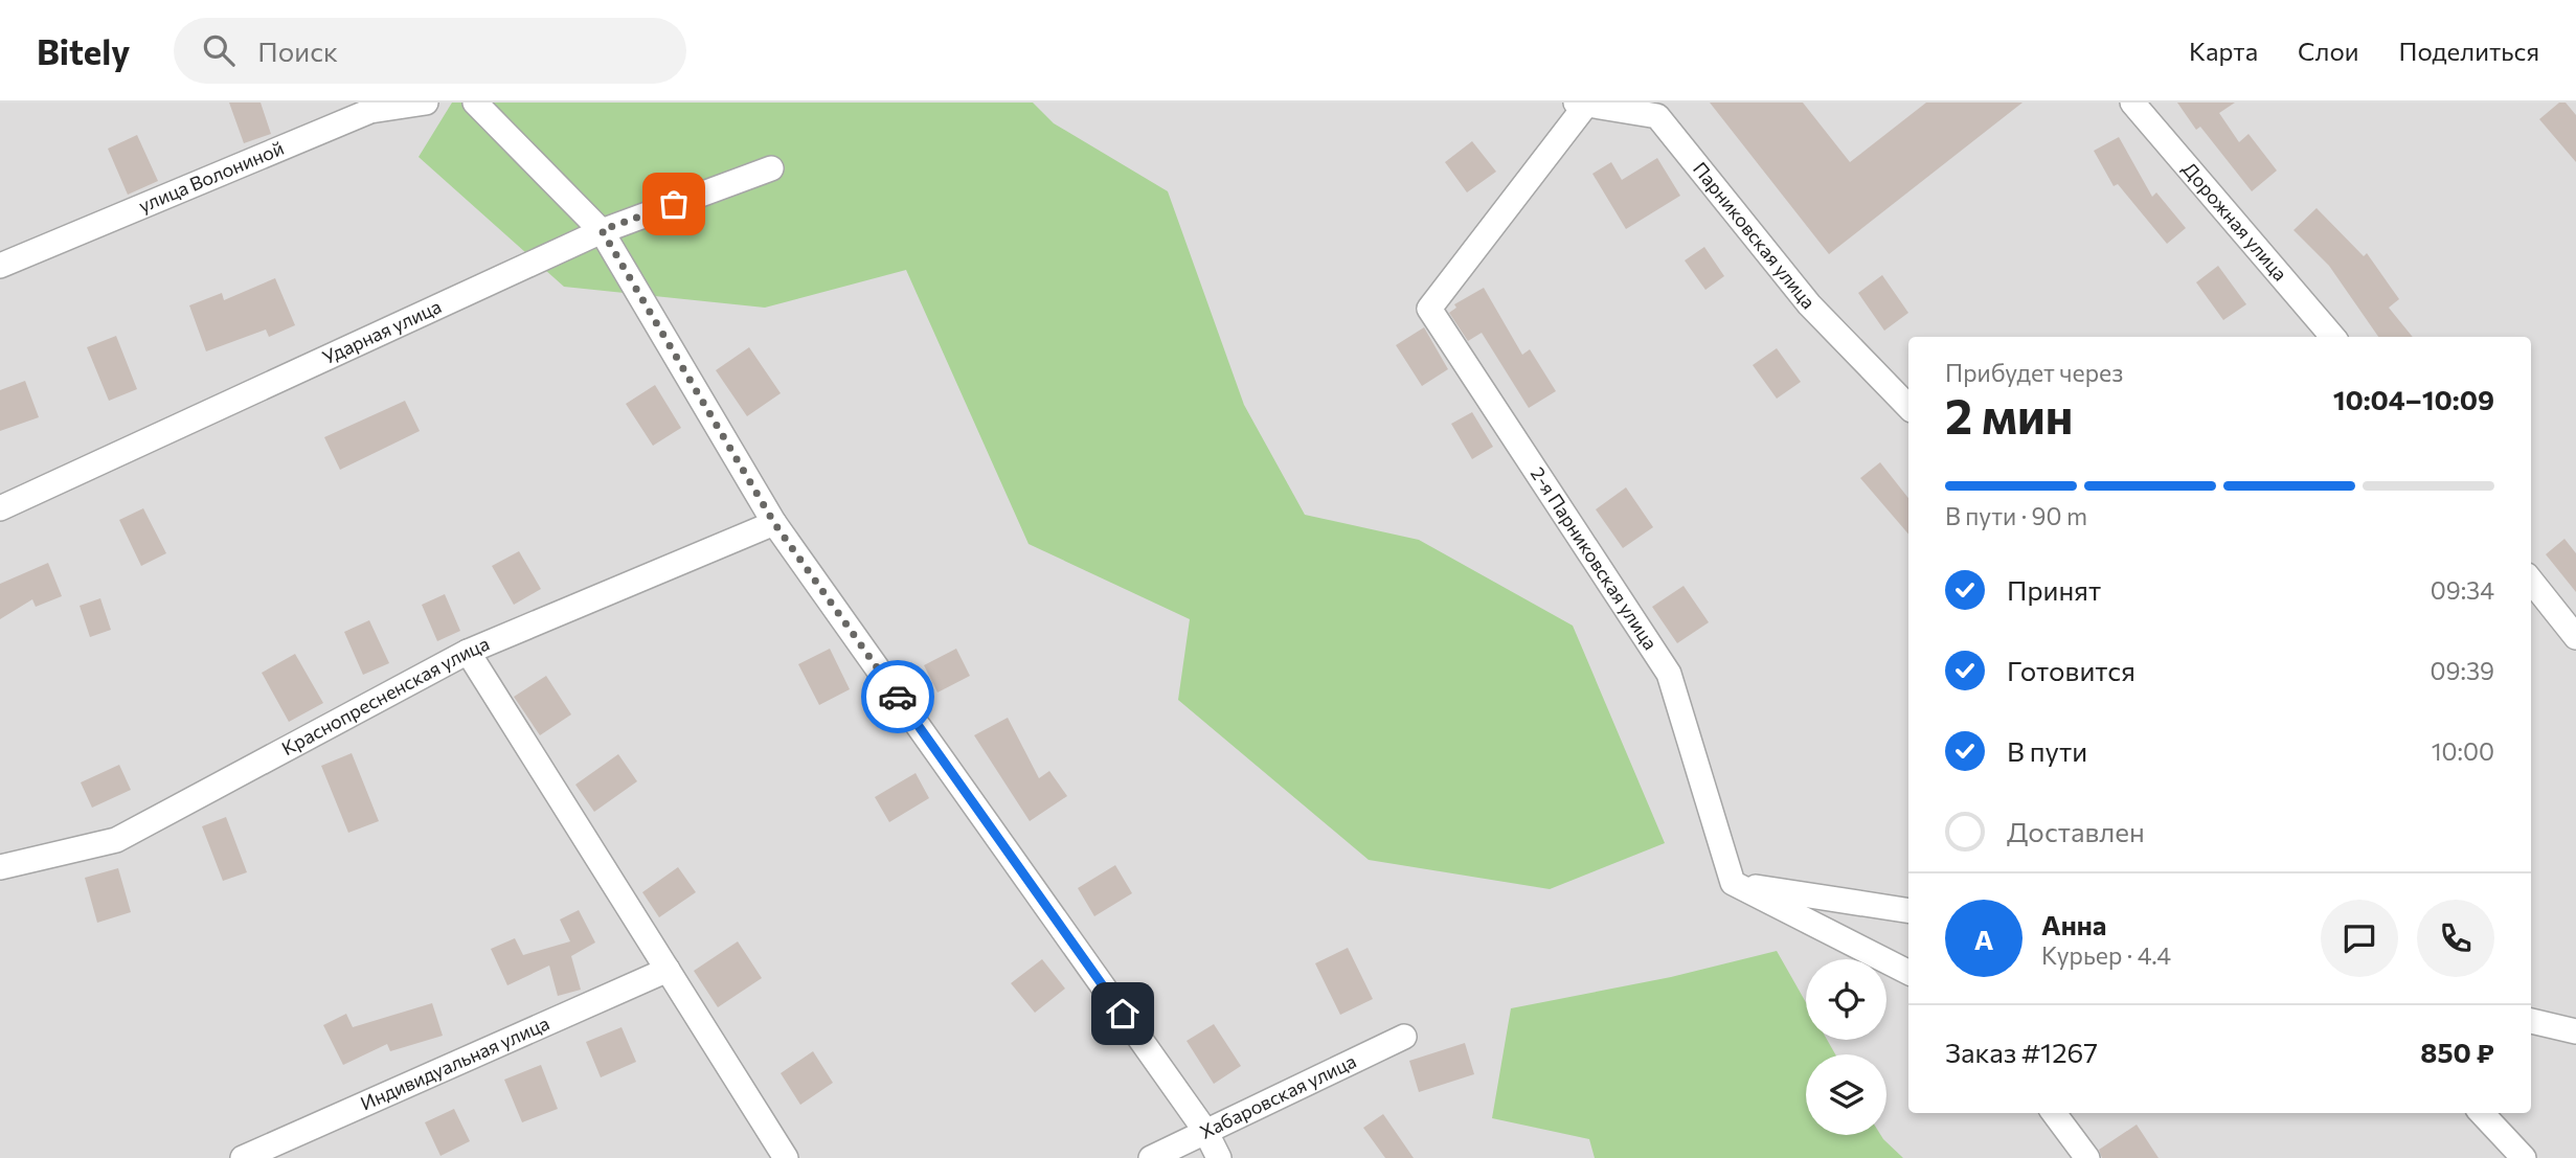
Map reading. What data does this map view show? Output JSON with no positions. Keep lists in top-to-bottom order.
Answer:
{
  "streets": {
    "street": [
      "улица Волониной",
      "Дорожная улица",
      "Парниковская улица",
      "Ударная улица",
      "2-я Парниковская улица",
      "Краснопресненская улица",
      "Индивидуальная улица",
      "Хабаровская улица"
    ]
  },
  "crossings": [
    ["Парниковская улица", "2-я Парниковская улица"]
  ],
  "page": {
    "header": "Bitely",
    "search": "Поиск",
    "nav": ["Карта", "Слои", "Поделиться"],
    "heading": ["2 мин", "Прибудет через", "10:04–10:09"],
    "panel": [
      "Анна",
      "Курьер · 4.4",
      "Заказ #1267",
      "850 ₽"
    ],
    "bar": "В пути · 90 m",
    "list": [
      ["Принят", "09:34"],
      ["Готовится", "09:39"],
      ["В пути", "10:00"],
      "Доставлен"
    ],
    "round": "А"
  }
}
